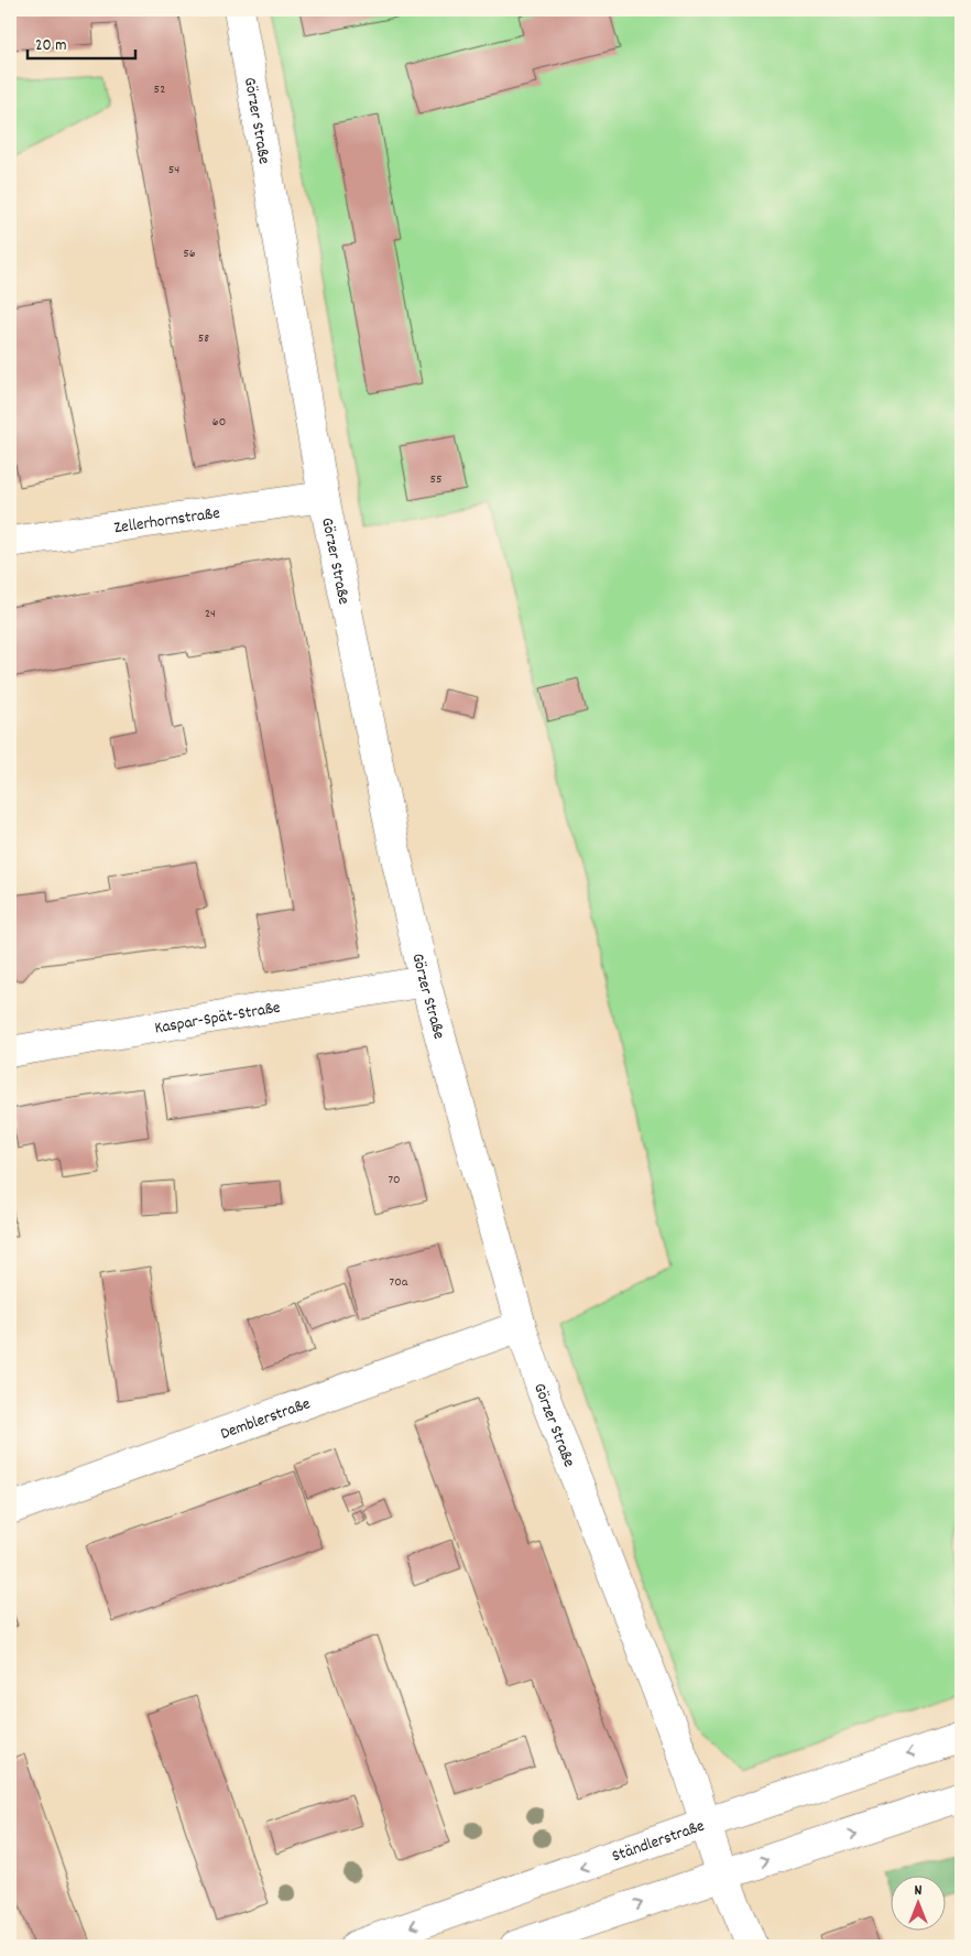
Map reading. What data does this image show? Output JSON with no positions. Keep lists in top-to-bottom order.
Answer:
{
  "streets": {
    "main road": [
      "Görzer Straße",
      "Zellerhornstraße",
      "Kaspar-Spät-Straße",
      "Demblerstraße",
      "Ständlerstraße"
    ]
  },
  "crossings": [
    ["Görzer Straße", "Zellerhornstraße"],
    ["Görzer Straße", "Kaspar-Spät-Straße"],
    ["Görzer Straße", "Demblerstraße"],
    ["Görzer Straße", "Ständlerstraße"]
  ],
  "house_numbers": [
    "52",
    "54",
    "56",
    "58",
    "60",
    "55",
    "24",
    "70",
    "70a"
  ],
  "scale_bar": "20 m",
  "north": "top"
}
